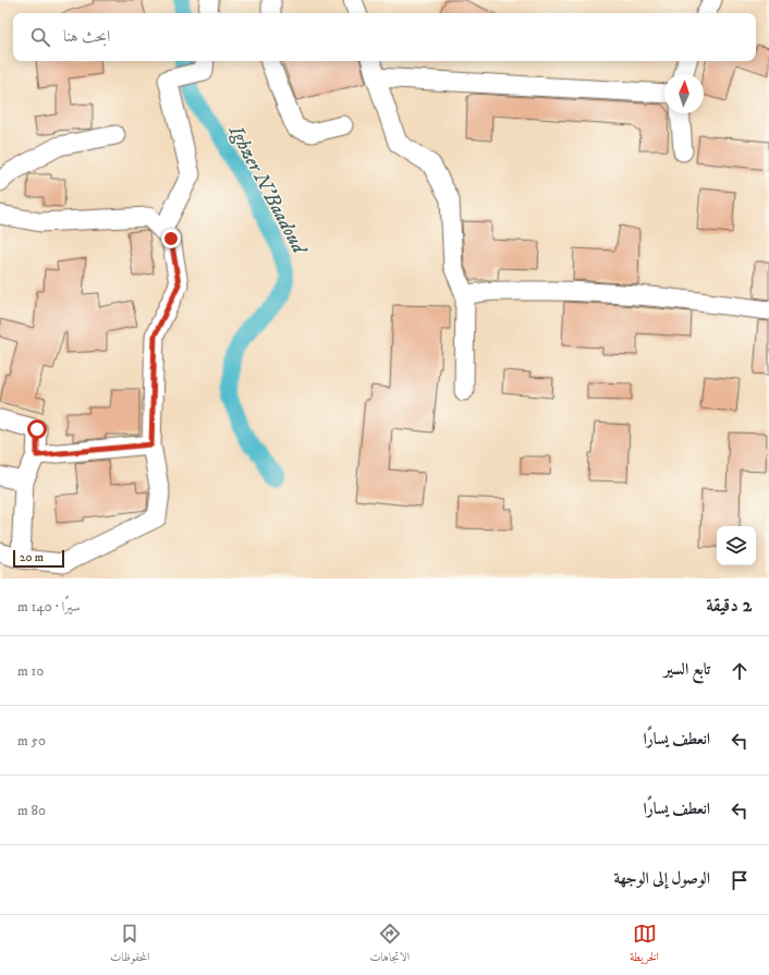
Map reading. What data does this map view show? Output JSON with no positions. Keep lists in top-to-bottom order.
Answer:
{
  "water": ["Ighzer N'Baadoud"],
  "scale_bar": "20 m",
  "north": "top",
  "page": {
    "search": "ابحث هنا",
    "scale": "20 m",
    "heading": ["2 دقيقة", "سيرًا · 140 m"],
    "list": [
      ["تابع السير", "10 m"],
      ["انعطف يسارًا", "50 m"],
      ["انعطف يسارًا", "80 m"],
      "الوصول إلى الوجهة"
    ],
    "nav": ["الخريطة", "الاتجاهات", "المحفوظات"]
  }
}
